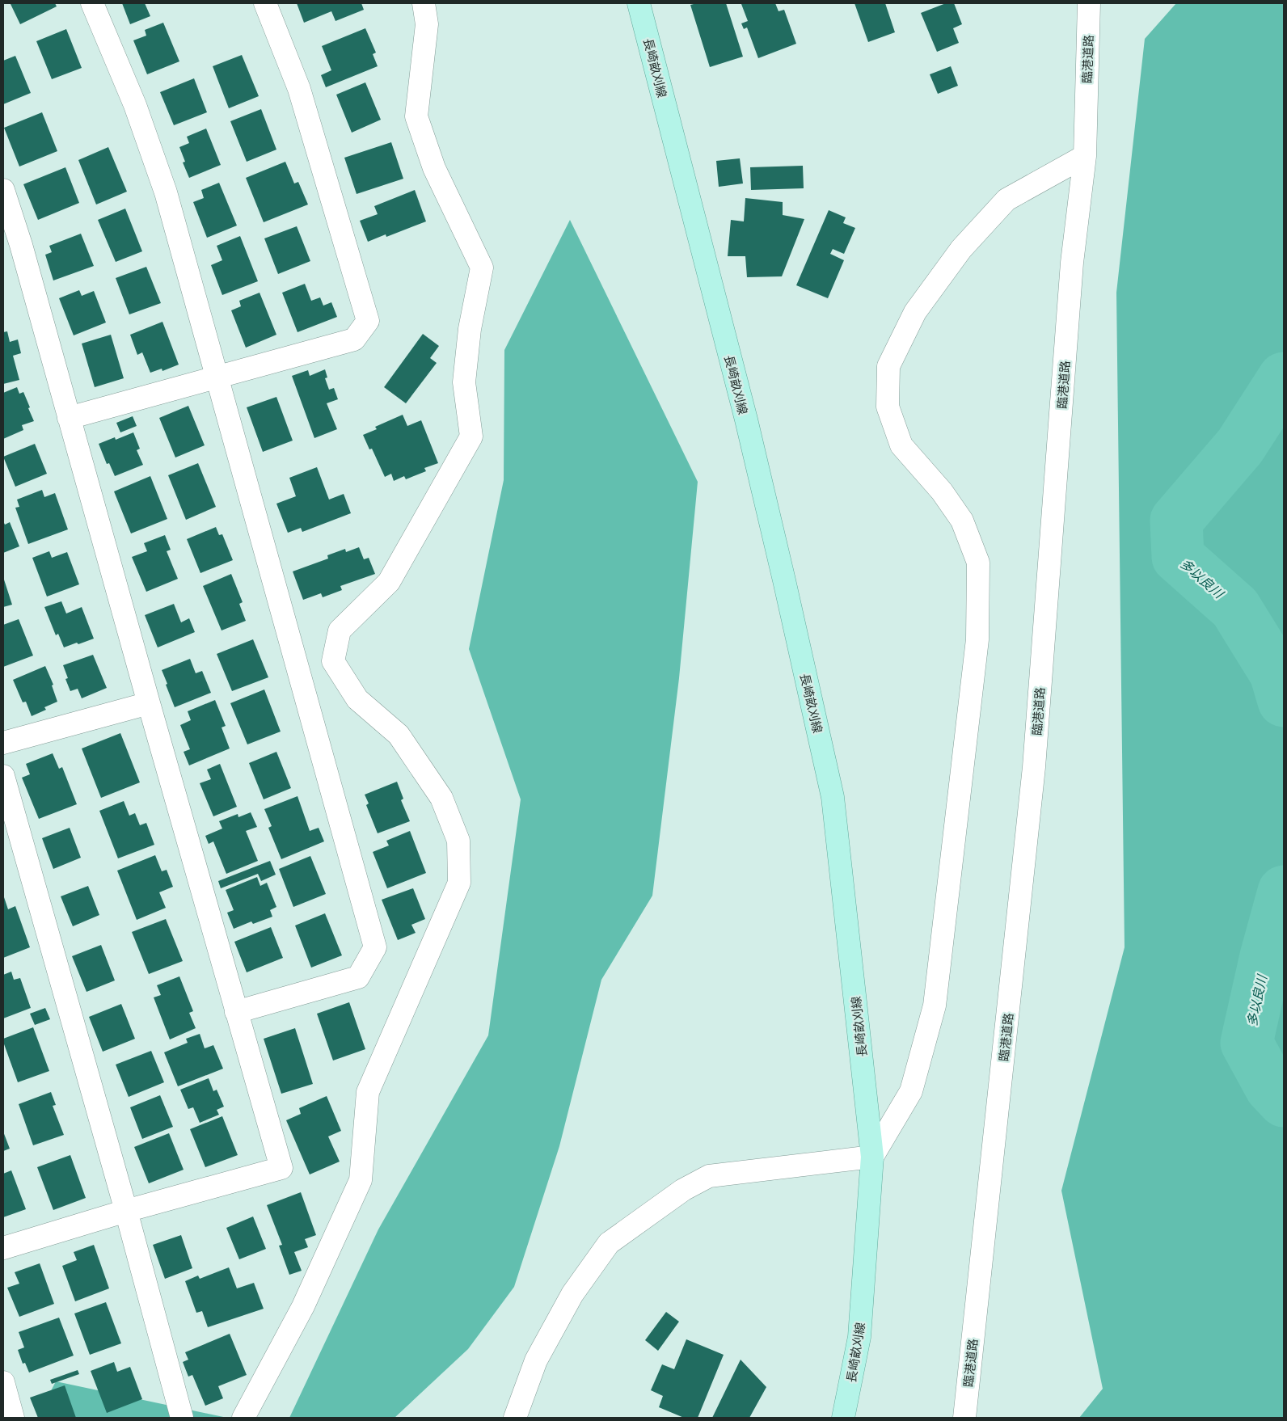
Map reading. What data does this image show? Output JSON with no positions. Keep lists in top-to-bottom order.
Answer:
{
  "streets": {
    "main road": ["長崎畝刈線"],
    "street": ["臨港道路"]
  },
  "water": ["多以良川"]
}
